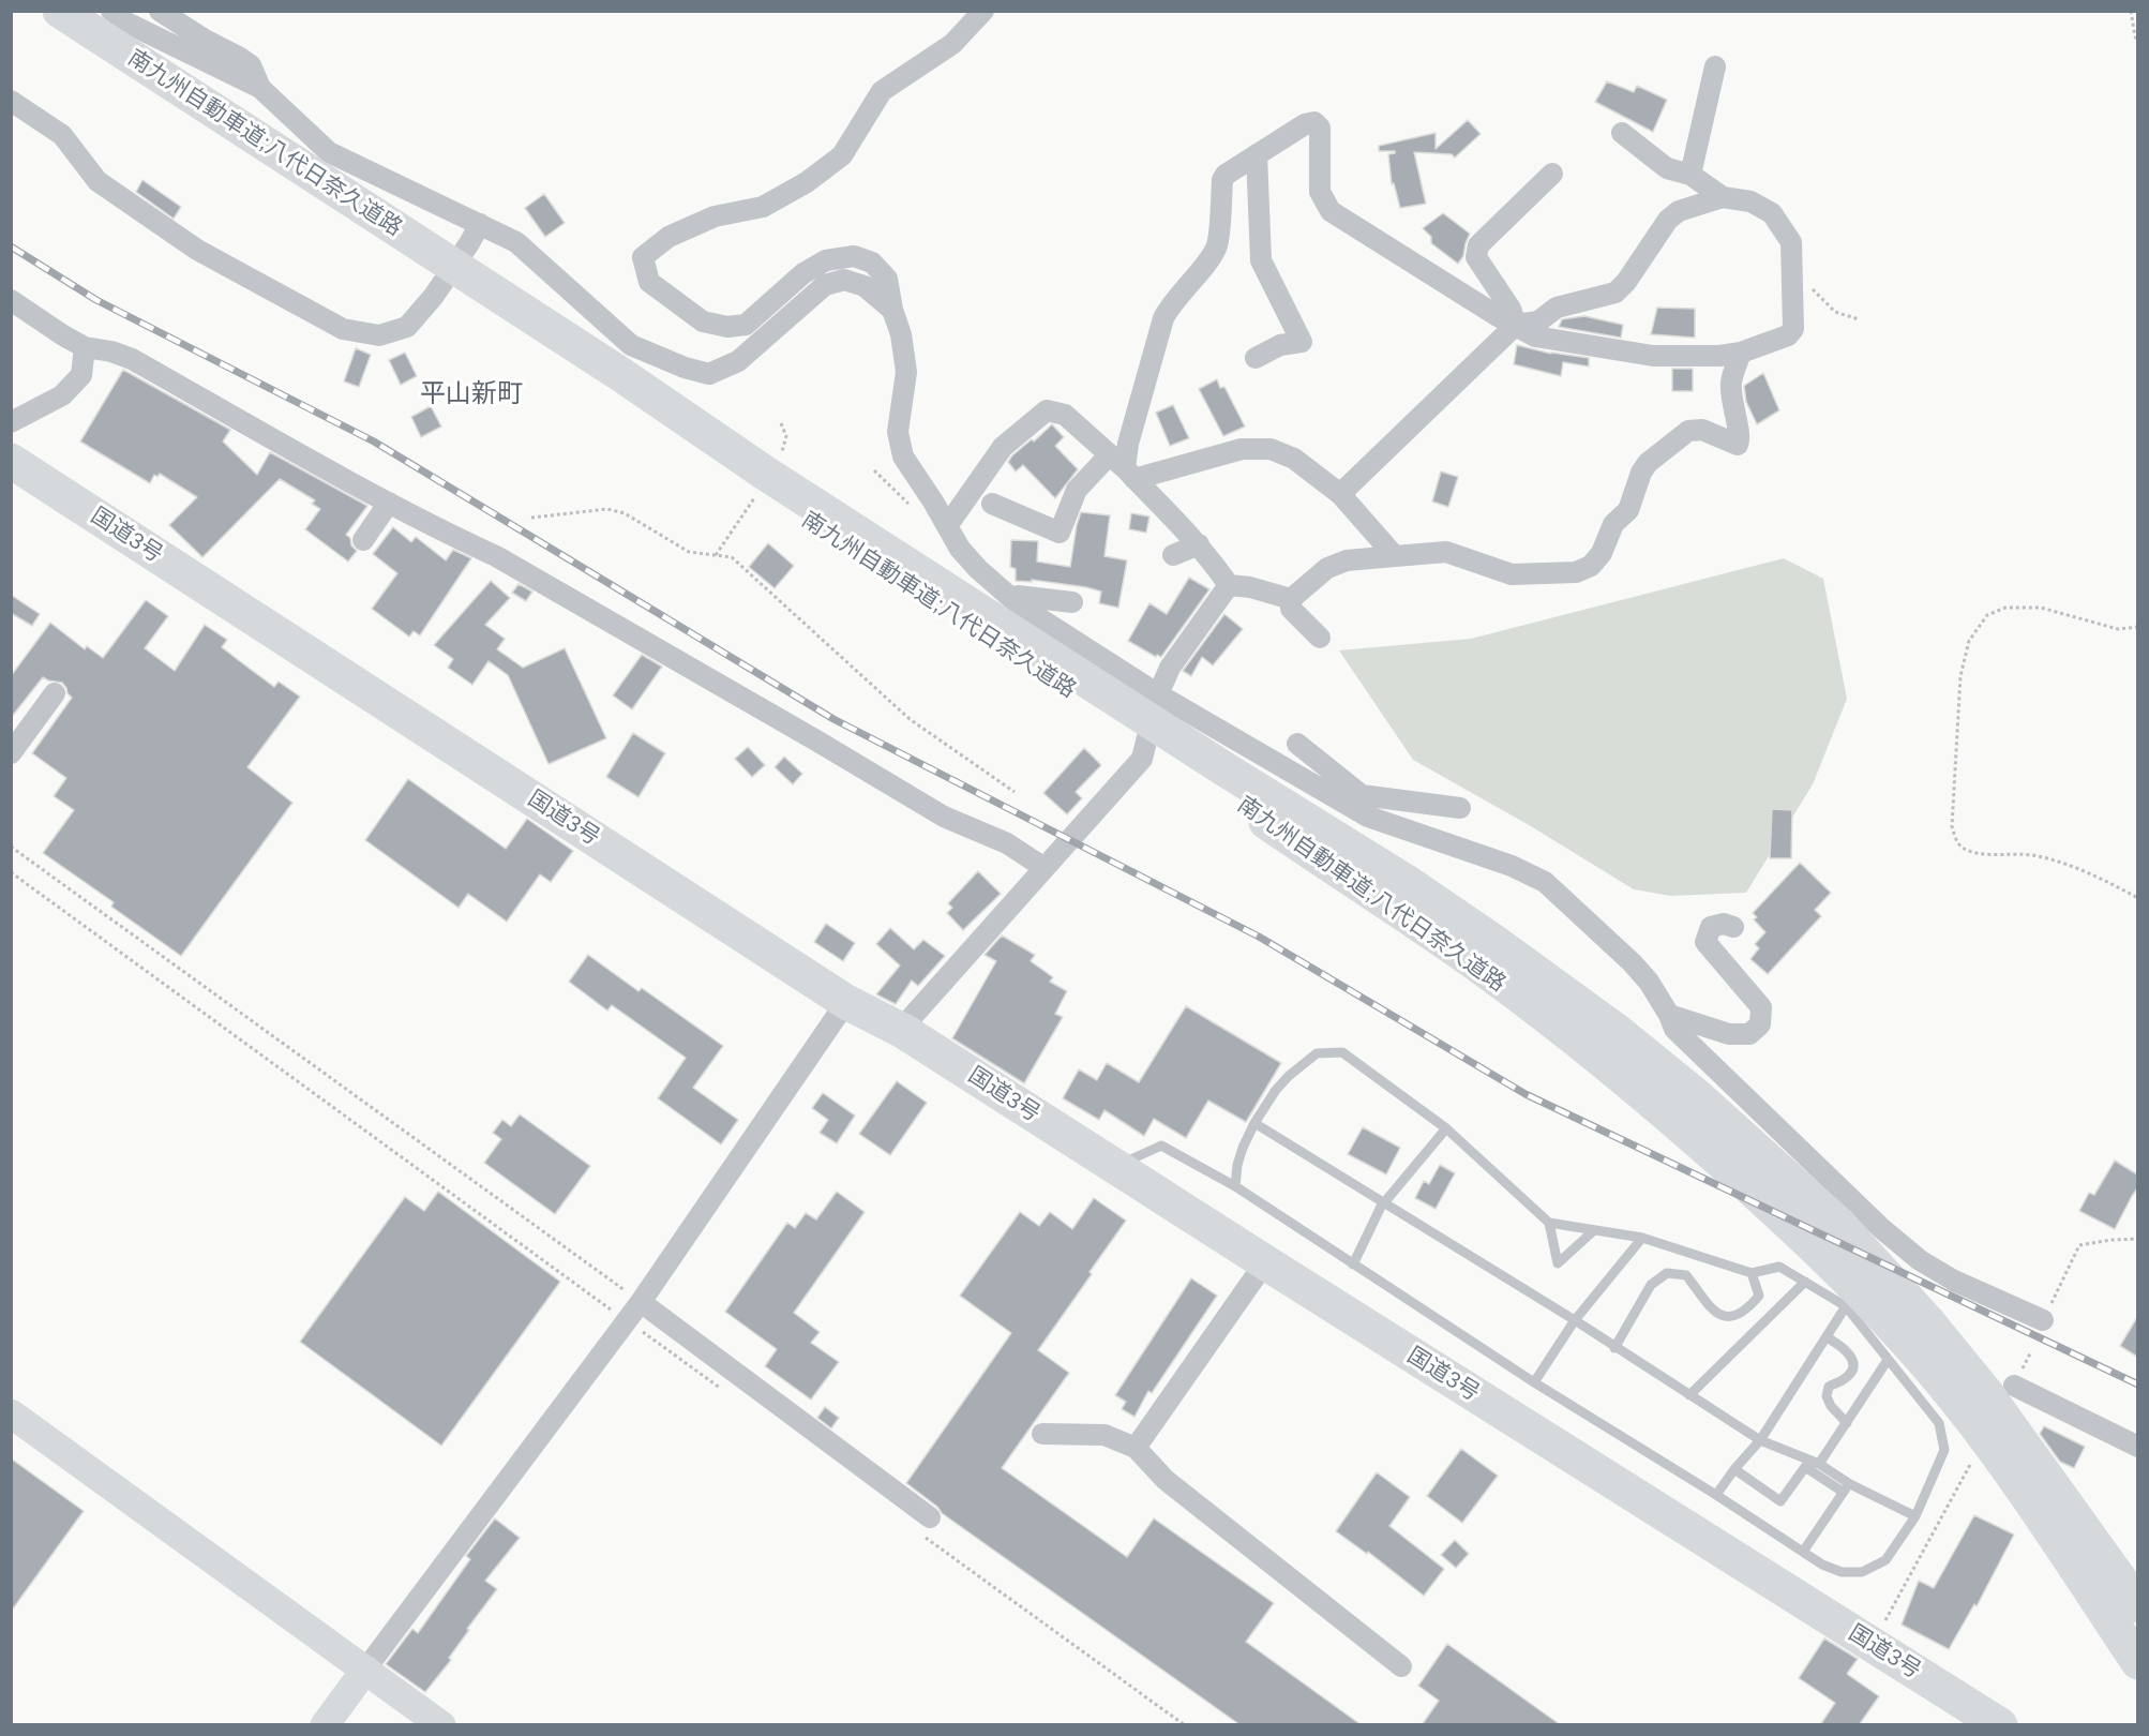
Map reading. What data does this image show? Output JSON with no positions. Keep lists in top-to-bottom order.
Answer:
{
  "streets": {
    "highway": ["南九州自動車道;八代日奈久道路", "国道3号"]
  },
  "districts": ["平山新町"]
}
